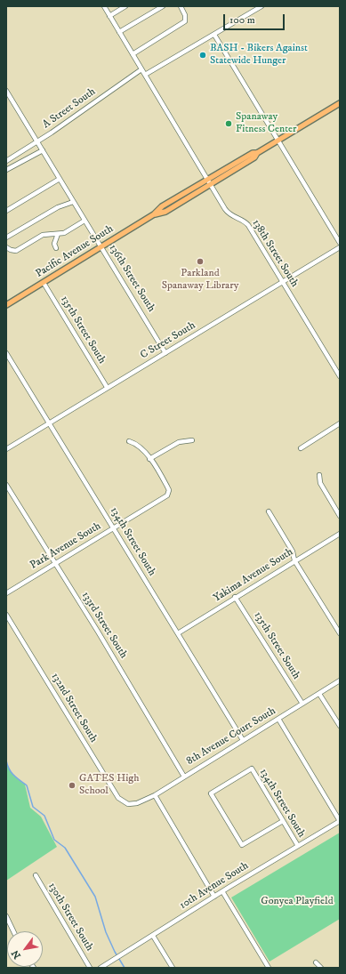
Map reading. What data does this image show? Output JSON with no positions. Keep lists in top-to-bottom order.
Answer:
{
  "streets": {
    "main road": ["Pacific Avenue South"],
    "street": [
      "A Street South",
      "138th Street South",
      "136th Street South",
      "135th Street South",
      "C Street South",
      "134th Street South",
      "Park Avenue South",
      "Yakima Avenue South",
      "133rd Street South",
      "132nd Street South",
      "8th Avenue Court South",
      "10th Avenue South",
      "130th Street South"
    ]
  },
  "crossings": [
    ["A Street South", "138th Street South"],
    ["A Street South", "136th Street South"],
    ["Pacific Avenue South", "138th Street South"],
    ["Pacific Avenue South", "136th Street South"],
    ["Pacific Avenue South", "135th Street South"],
    ["138th Street South", "C Street South"],
    ["136th Street South", "C Street South"],
    ["135th Street South", "C Street South"],
    ["135th Street South", "Yakima Avenue South"],
    ["135th Street South", "8th Avenue Court South"],
    ["C Street South", "134th Street South"],
    ["134th Street South", "Park Avenue South"],
    ["134th Street South", "Yakima Avenue South"],
    ["134th Street South", "8th Avenue Court South"],
    ["134th Street South", "10th Avenue South"],
    ["Park Avenue South", "133rd Street South"],
    ["133rd Street South", "8th Avenue Court South"],
    ["132nd Street South", "8th Avenue Court South"]
  ],
  "parks": ["Gonyea Playfield"],
  "places": [
    "BASH - Bikers Against Statewide Hunger",
    "Spanaway Fitness Center",
    "Parkland Spanaway Library",
    "GATES High School"
  ],
  "scale_bar": "100 m",
  "north": "bottom left"
}
